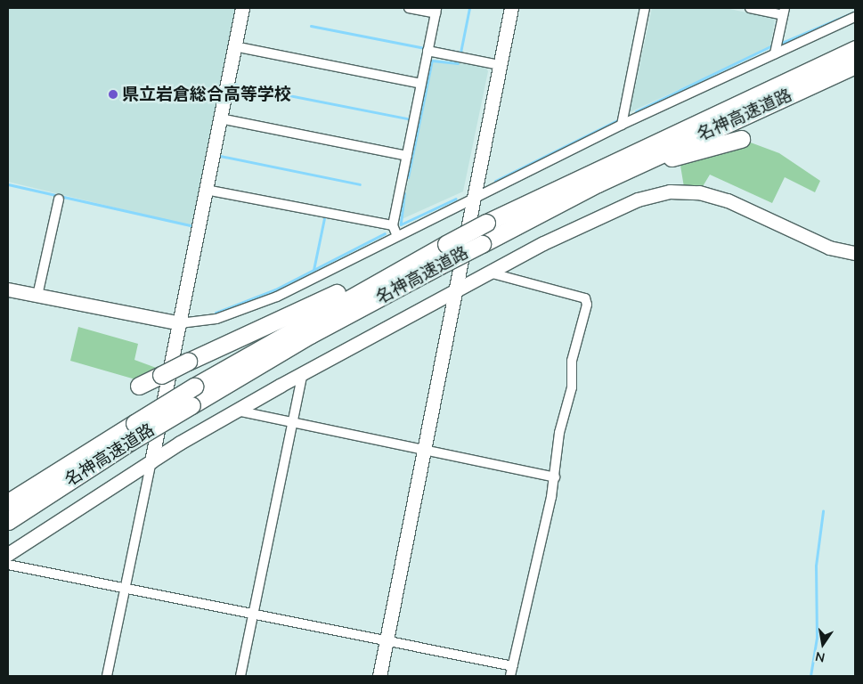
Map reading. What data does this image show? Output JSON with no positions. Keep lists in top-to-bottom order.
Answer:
{
  "streets": {
    "highway": ["名神高速道路"]
  },
  "places": ["県立岩倉総合高等学校"],
  "north": "bottom"
}
